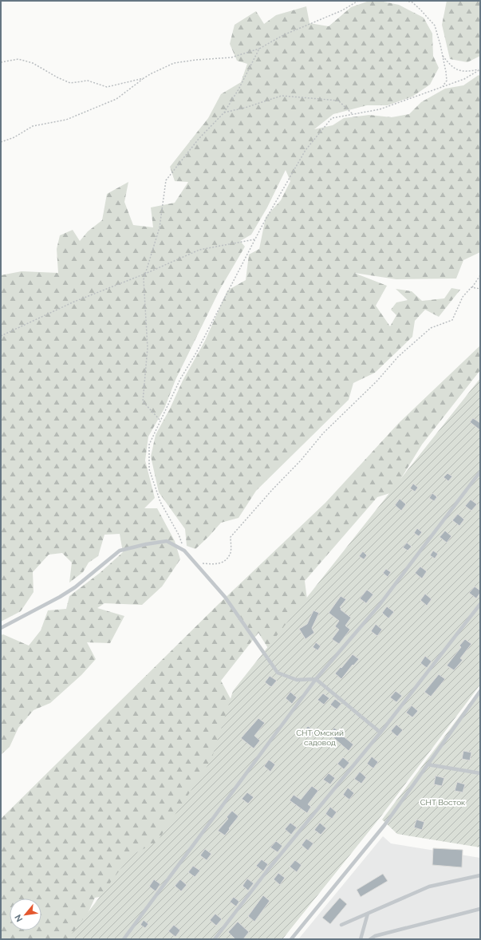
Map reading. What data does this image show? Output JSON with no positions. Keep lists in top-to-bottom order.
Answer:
{
  "parks": ["СНТ Омский садовод", "СНТ Восток"],
  "north": "bottom left"
}
